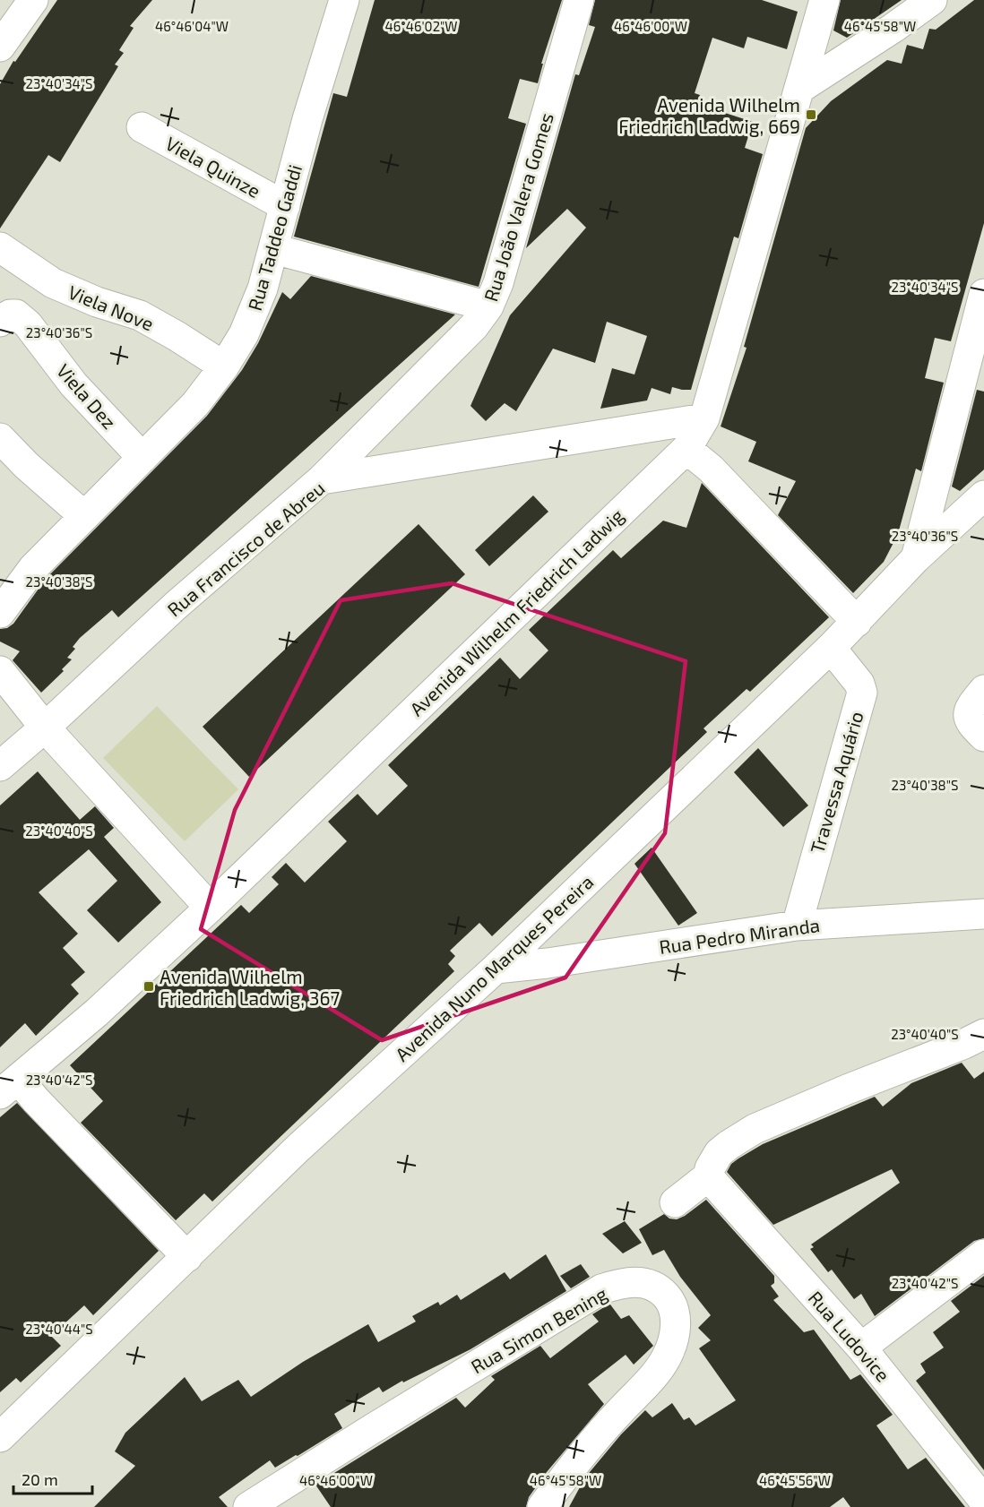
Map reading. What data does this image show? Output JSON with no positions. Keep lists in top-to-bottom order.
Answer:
{
  "streets": {
    "street": [
      "Viela Quinze",
      "Rua João Valera Gomes",
      "Rua Taddeo Gaddi",
      "Viela Nove",
      "Viela Dez",
      "Rua Francisco de Abreu",
      "Avenida Wilhelm Friedrich Ladwig",
      "Travessa Aquário",
      "Rua Pedro Miranda",
      "Avenida Nuno Marques Pereira",
      "Rua Simon Bening",
      "Rua Ludovice"
    ]
  },
  "crossings": [
    ["Viela Quinze", "Rua Taddeo Gaddi"],
    ["Rua João Valera Gomes", "Rua Francisco de Abreu"],
    ["Rua Taddeo Gaddi", "Viela Nove"],
    ["Rua Taddeo Gaddi", "Viela Dez"],
    ["Rua Francisco de Abreu", "Avenida Wilhelm Friedrich Ladwig"],
    ["Travessa Aquário", "Rua Pedro Miranda"],
    ["Travessa Aquário", "Avenida Nuno Marques Pereira"],
    ["Rua Pedro Miranda", "Avenida Nuno Marques Pereira"]
  ],
  "places": {
    "transit": ["Avenida Wilhelm Friedrich Ladwig, 669", "Avenida Wilhelm Friedrich Ladwig, 367"]
  },
  "scale_bar": "20 m",
  "coordinates": [
    "46°46'04\"W",
    "46°46'02\"W",
    "46°46'00\"W",
    "46°45'58\"W",
    "23°40'34\"S",
    "23°40'36\"S",
    "23°40'38\"S",
    "23°40'40\"S",
    "23°40'42\"S",
    "23°40'44\"S",
    "46°45'56\"W"
  ]
}
